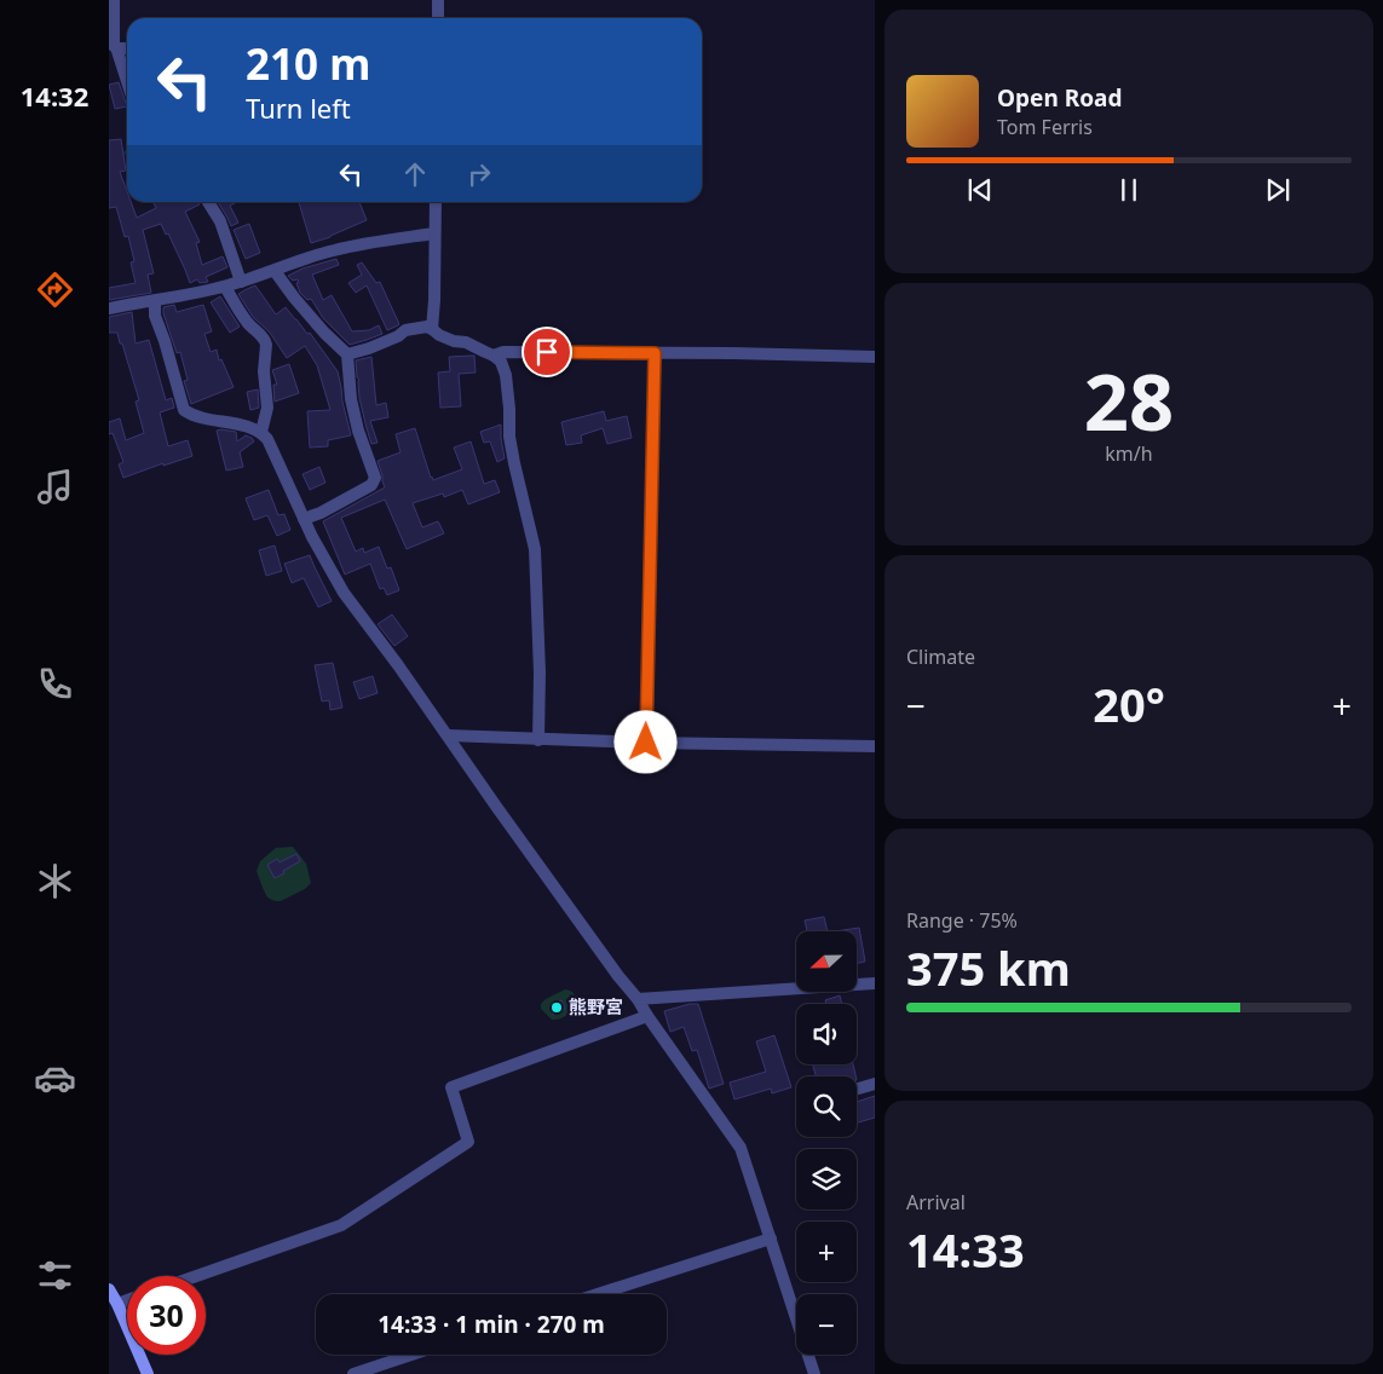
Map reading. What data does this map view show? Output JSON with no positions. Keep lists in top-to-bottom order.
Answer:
{
  "places": ["熊野宮"],
  "north": "left",
  "page": {
    "tabs": "14:32",
    "turn": ["210 m", "Turn left"],
    "song": ["Open Road", "Tom Ferris"],
    "tile": [
      ["28", "km/h"],
      "Climate",
      ["Range · 75%", "375 km"],
      ["Arrival", "14:33"]
    ],
    "heat": ["−", "20°", "+"],
    "map_buttons": ["+", "−"],
    "limit": "30",
    "trip": "14:33 · 1 min · 270 m"
  }
}
